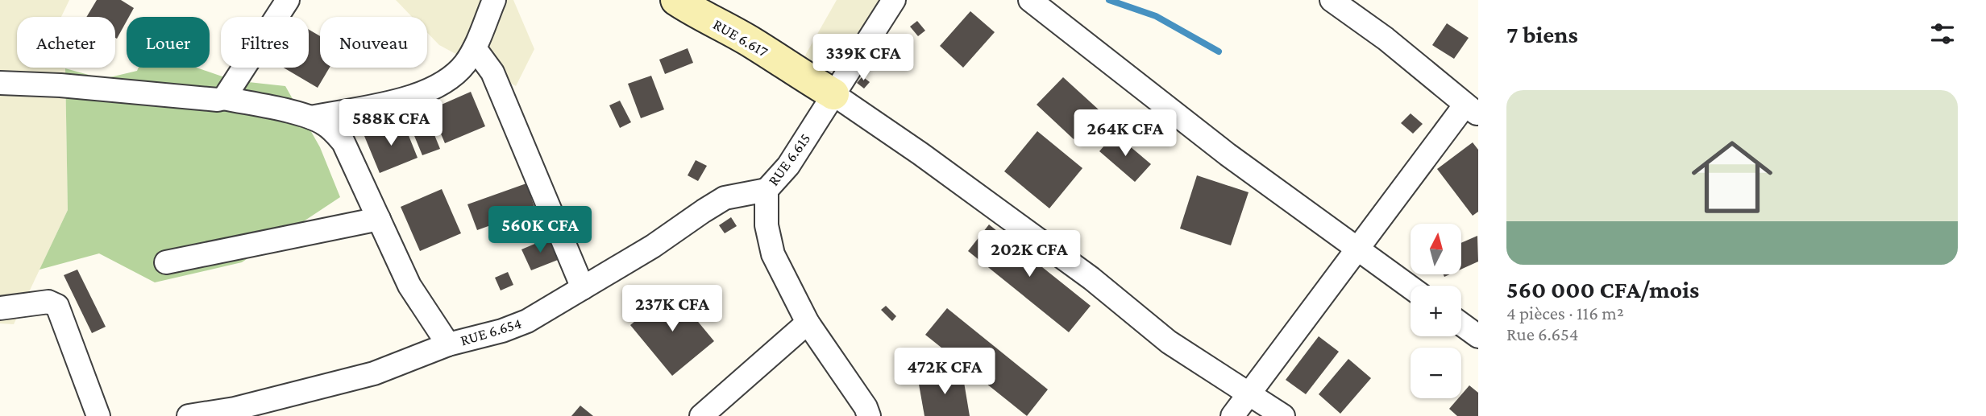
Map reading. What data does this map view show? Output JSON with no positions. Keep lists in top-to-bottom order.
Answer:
{
  "streets": {
    "street": ["RUE 6.617", "RUE 6.615", "RUE 6.654"]
  },
  "crossings": [
    ["RUE 6.617", "RUE 6.615"],
    ["RUE 6.615", "RUE 6.654"]
  ],
  "north": "top",
  "page": {
    "heading": "7 biens",
    "chip": [
      "Acheter",
      "Louer",
      "Filtres",
      "Nouveau"
    ],
    "price": [
      "339K CFA",
      "588K CFA",
      "264K CFA",
      "560K CFA",
      "202K CFA",
      "237K CFA",
      "472K CFA"
    ],
    "list": [
      {
        "name": "560 000 CFA/mois",
        "note": "4 pièces · 116 m² · Rue 6.654"
      }
    ],
    "map_buttons": ["+", "−"]
  }
}
